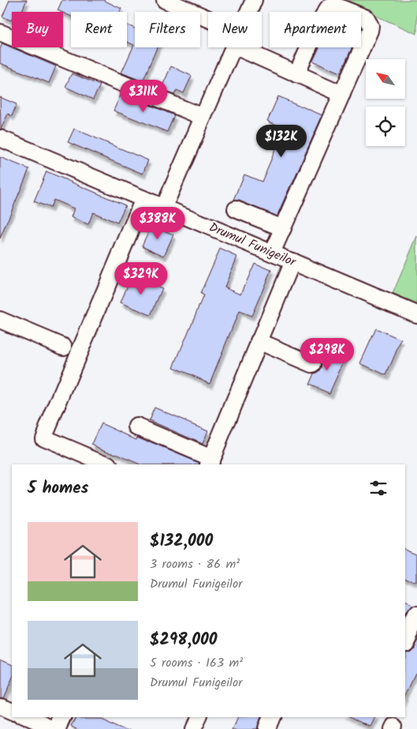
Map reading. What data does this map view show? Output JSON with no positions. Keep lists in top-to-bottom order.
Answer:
{
  "streets": {
    "street": ["Drumul Funigeilor"]
  },
  "north": "top left",
  "page": {
    "chip": [
      "Buy",
      "Rent",
      "Filters",
      "New",
      "Apartment"
    ],
    "price": [
      "$311K",
      "$132K",
      "$388K",
      "$329K",
      "$298K"
    ],
    "heading": "5 homes",
    "list": [
      {
        "name": "$132,000",
        "note": "3 rooms · 86 m² · Drumul Funigeilor"
      },
      {
        "name": "$298,000",
        "note": "5 rooms · 163 m² · Drumul Funigeilor"
      }
    ]
  }
}
